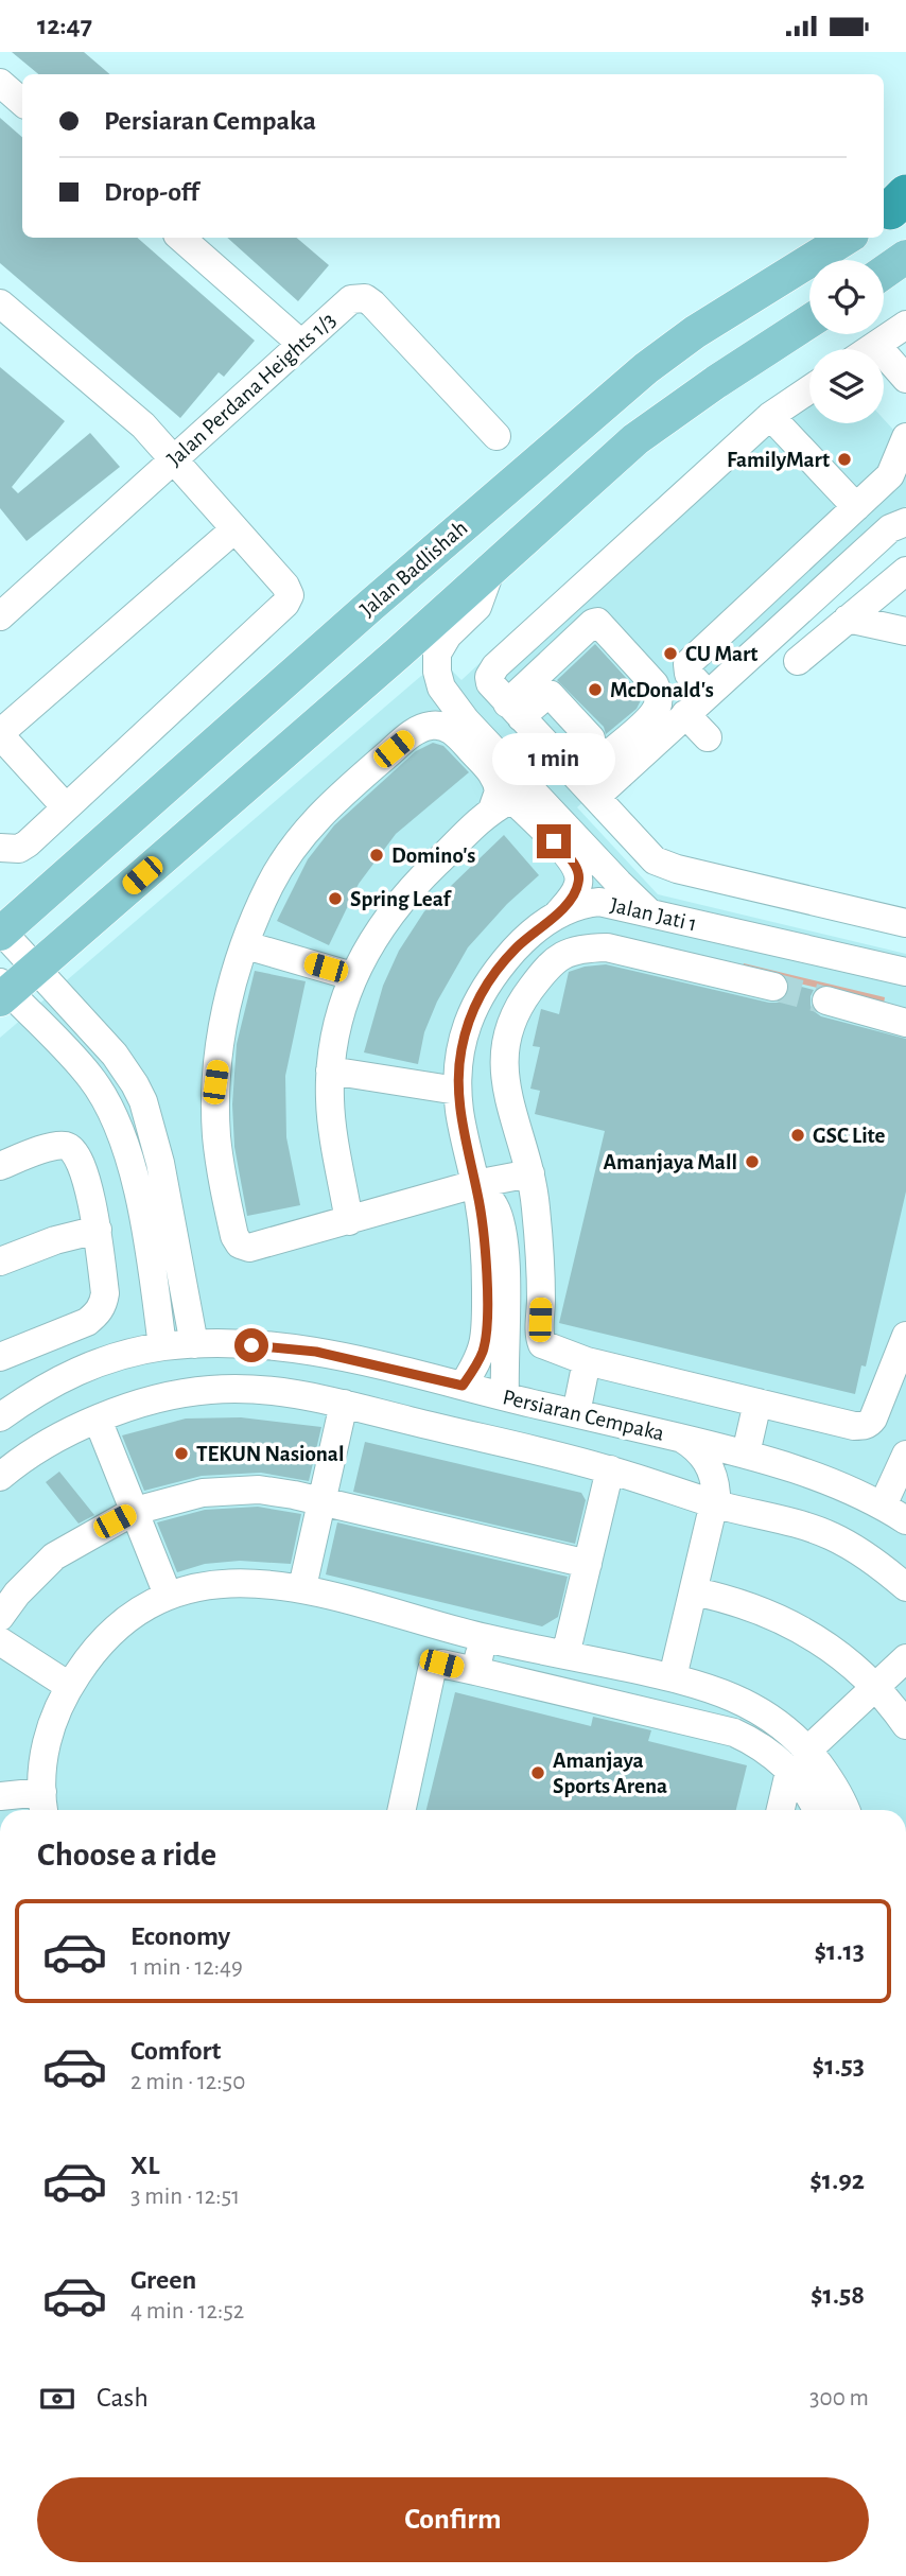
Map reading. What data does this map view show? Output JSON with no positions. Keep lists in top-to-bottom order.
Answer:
{
  "streets": {
    "main road": ["Jalan Badlishah"],
    "street": ["Jalan Perdana Heights 1/3", "Jalan Jati 1", "Persiaran Cempaka"]
  },
  "crossings": [
    ["Jalan Jati 1", "Persiaran Cempaka"]
  ],
  "places": [
    "FamilyMart",
    "CU Mart",
    "McDonald's",
    "Domino's",
    "Spring Leaf",
    "GSC Lite",
    "Amanjaya Mall",
    "TEKUN Nasional",
    "Amanjaya Sports Arena"
  ],
  "page": {
    "status": "12:47",
    "banner": ["Persiaran Cempaka", "Drop-off"],
    "bubble": "1 min",
    "heading": "Choose a ride",
    "list": [
      {
        "name": "Economy",
        "note": "1 min · 12:49",
        "value": "$1.13"
      },
      {
        "name": "Comfort",
        "note": "2 min · 12:50",
        "value": "$1.53"
      },
      {
        "name": "XL",
        "note": "3 min · 12:51",
        "value": "$1.92"
      },
      {
        "name": "Green",
        "note": "4 min · 12:52",
        "value": "$1.58"
      }
    ],
    "pay": ["Cash", "300 m"],
    "buttons": "Confirm"
  }
}
